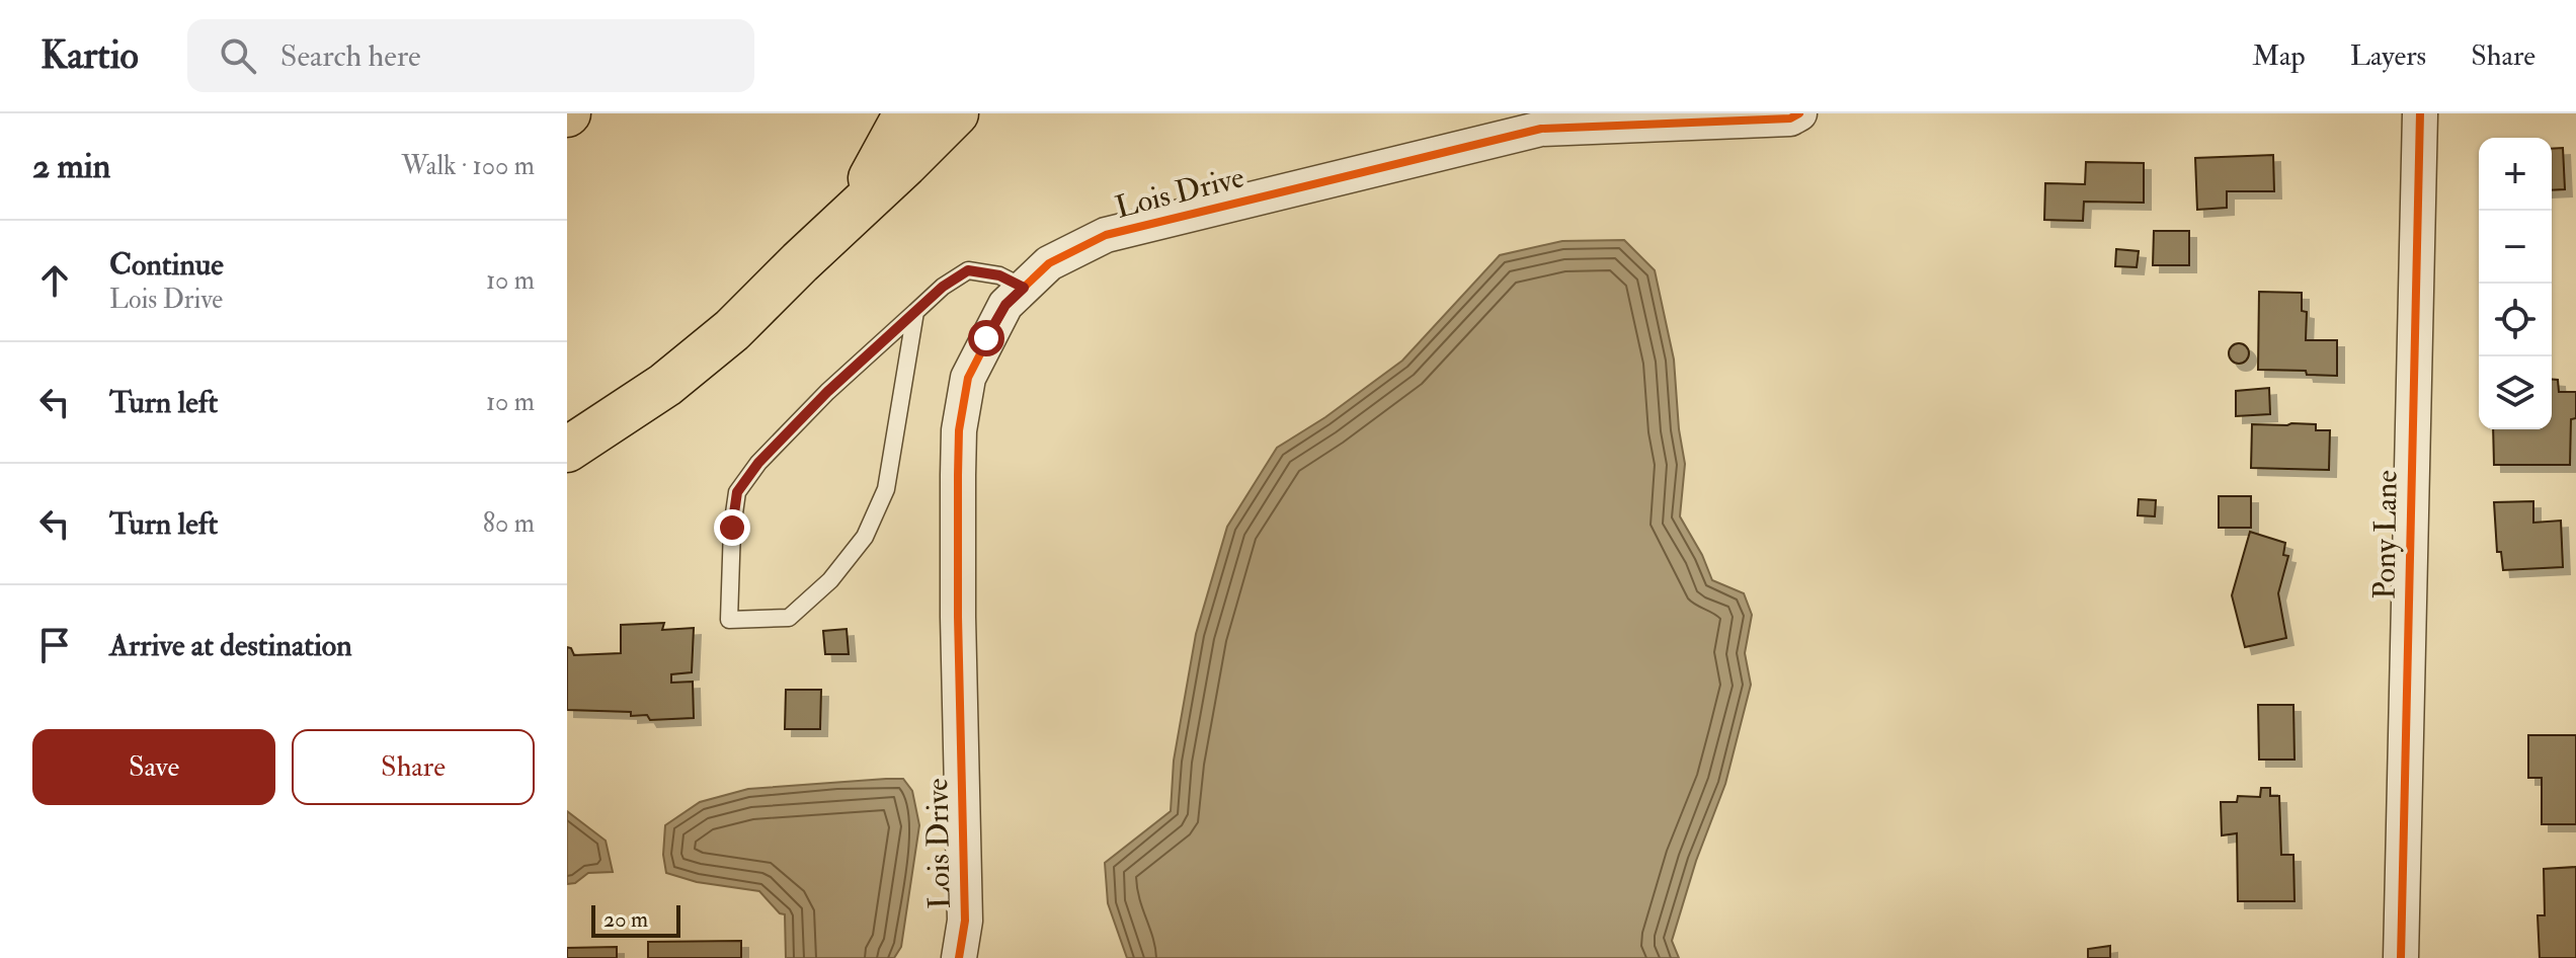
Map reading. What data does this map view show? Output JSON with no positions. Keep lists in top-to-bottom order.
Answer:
{
  "streets": {
    "street": ["Lois Drive", "Pony Lane"]
  },
  "scale_bar": "20 m",
  "page": {
    "header": "Kartio",
    "search": "Search here",
    "nav": ["Map", "Layers", "Share"],
    "heading": ["2 min", "Walk · 100 m"],
    "map_buttons": ["+", "−"],
    "list": [
      ["Continue", "Lois Drive", "10 m"],
      ["Turn left", "10 m"],
      ["Turn left", "80 m"],
      "Arrive at destination"
    ],
    "buttons": ["Save", "Share"],
    "scale": "20 m"
  }
}
